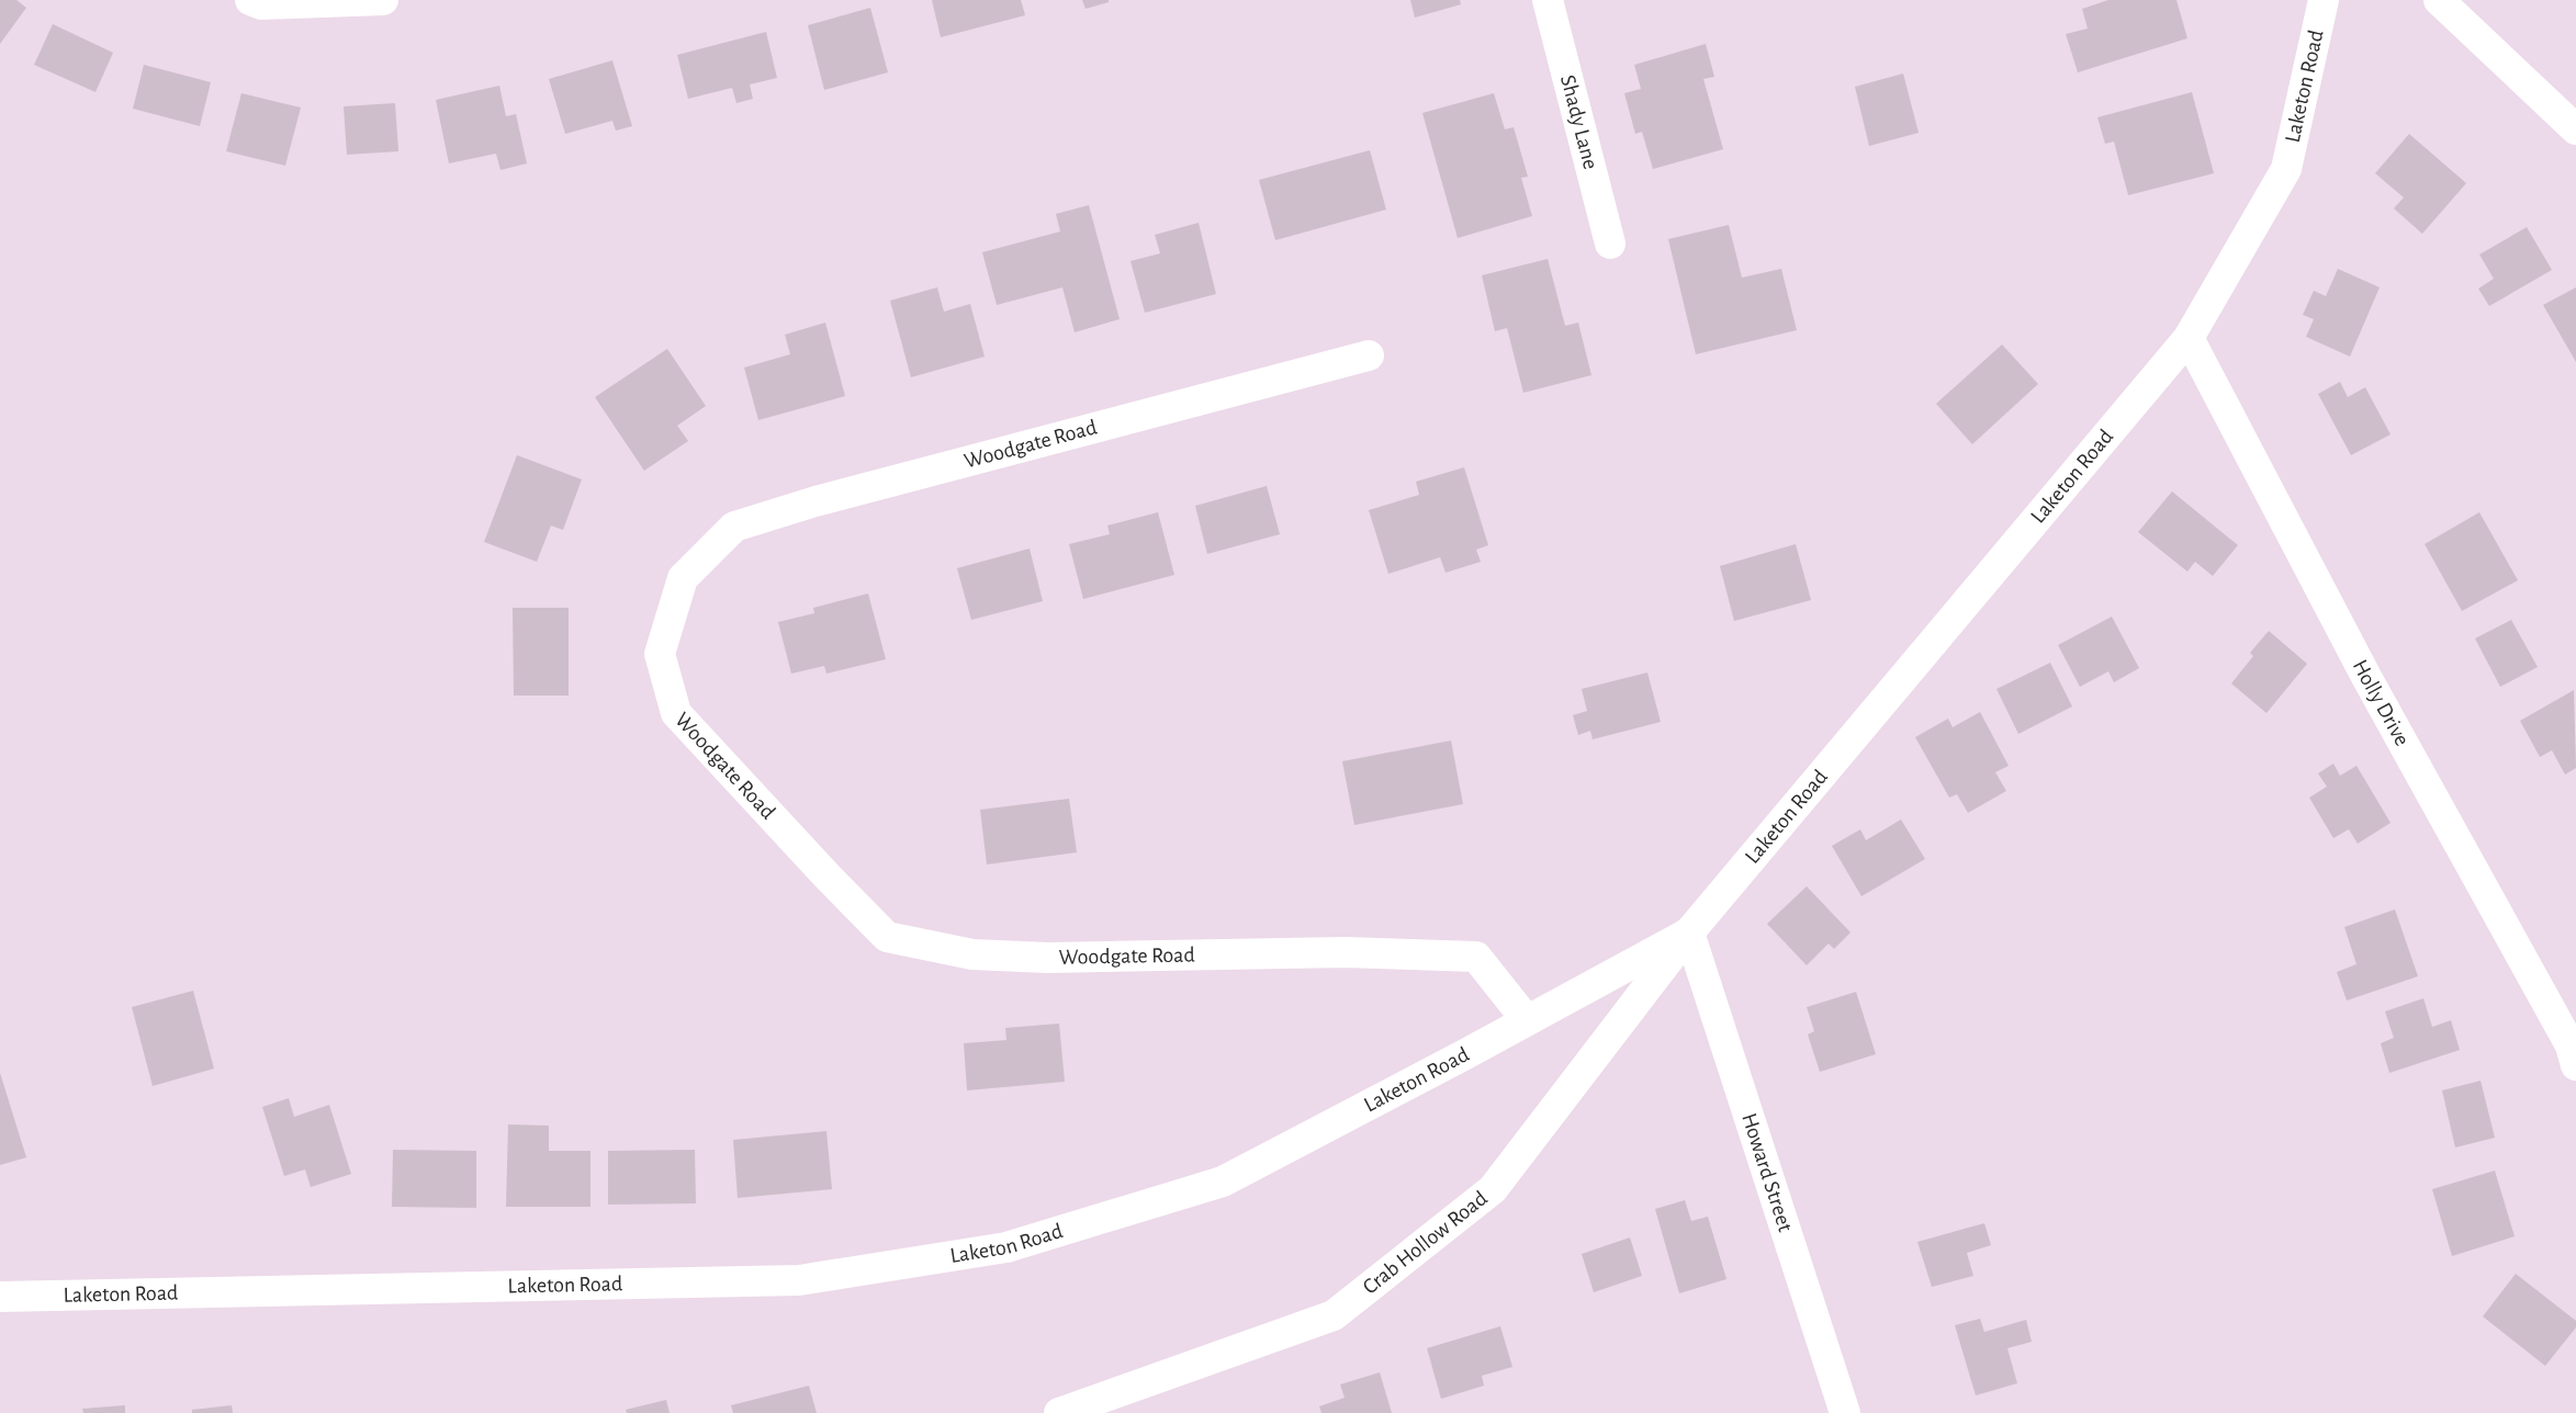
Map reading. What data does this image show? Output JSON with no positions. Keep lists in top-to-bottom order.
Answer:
{
  "streets": {
    "street": [
      "Laketon Road",
      "Shady Lane",
      "Woodgate Road",
      "Holly Drive",
      "Howard Street",
      "Crab Hollow Road"
    ]
  },
  "crossings": [
    ["Laketon Road", "Woodgate Road"],
    ["Laketon Road", "Holly Drive"],
    ["Laketon Road", "Howard Street"],
    ["Laketon Road", "Crab Hollow Road"],
    ["Howard Street", "Crab Hollow Road"]
  ]
}
